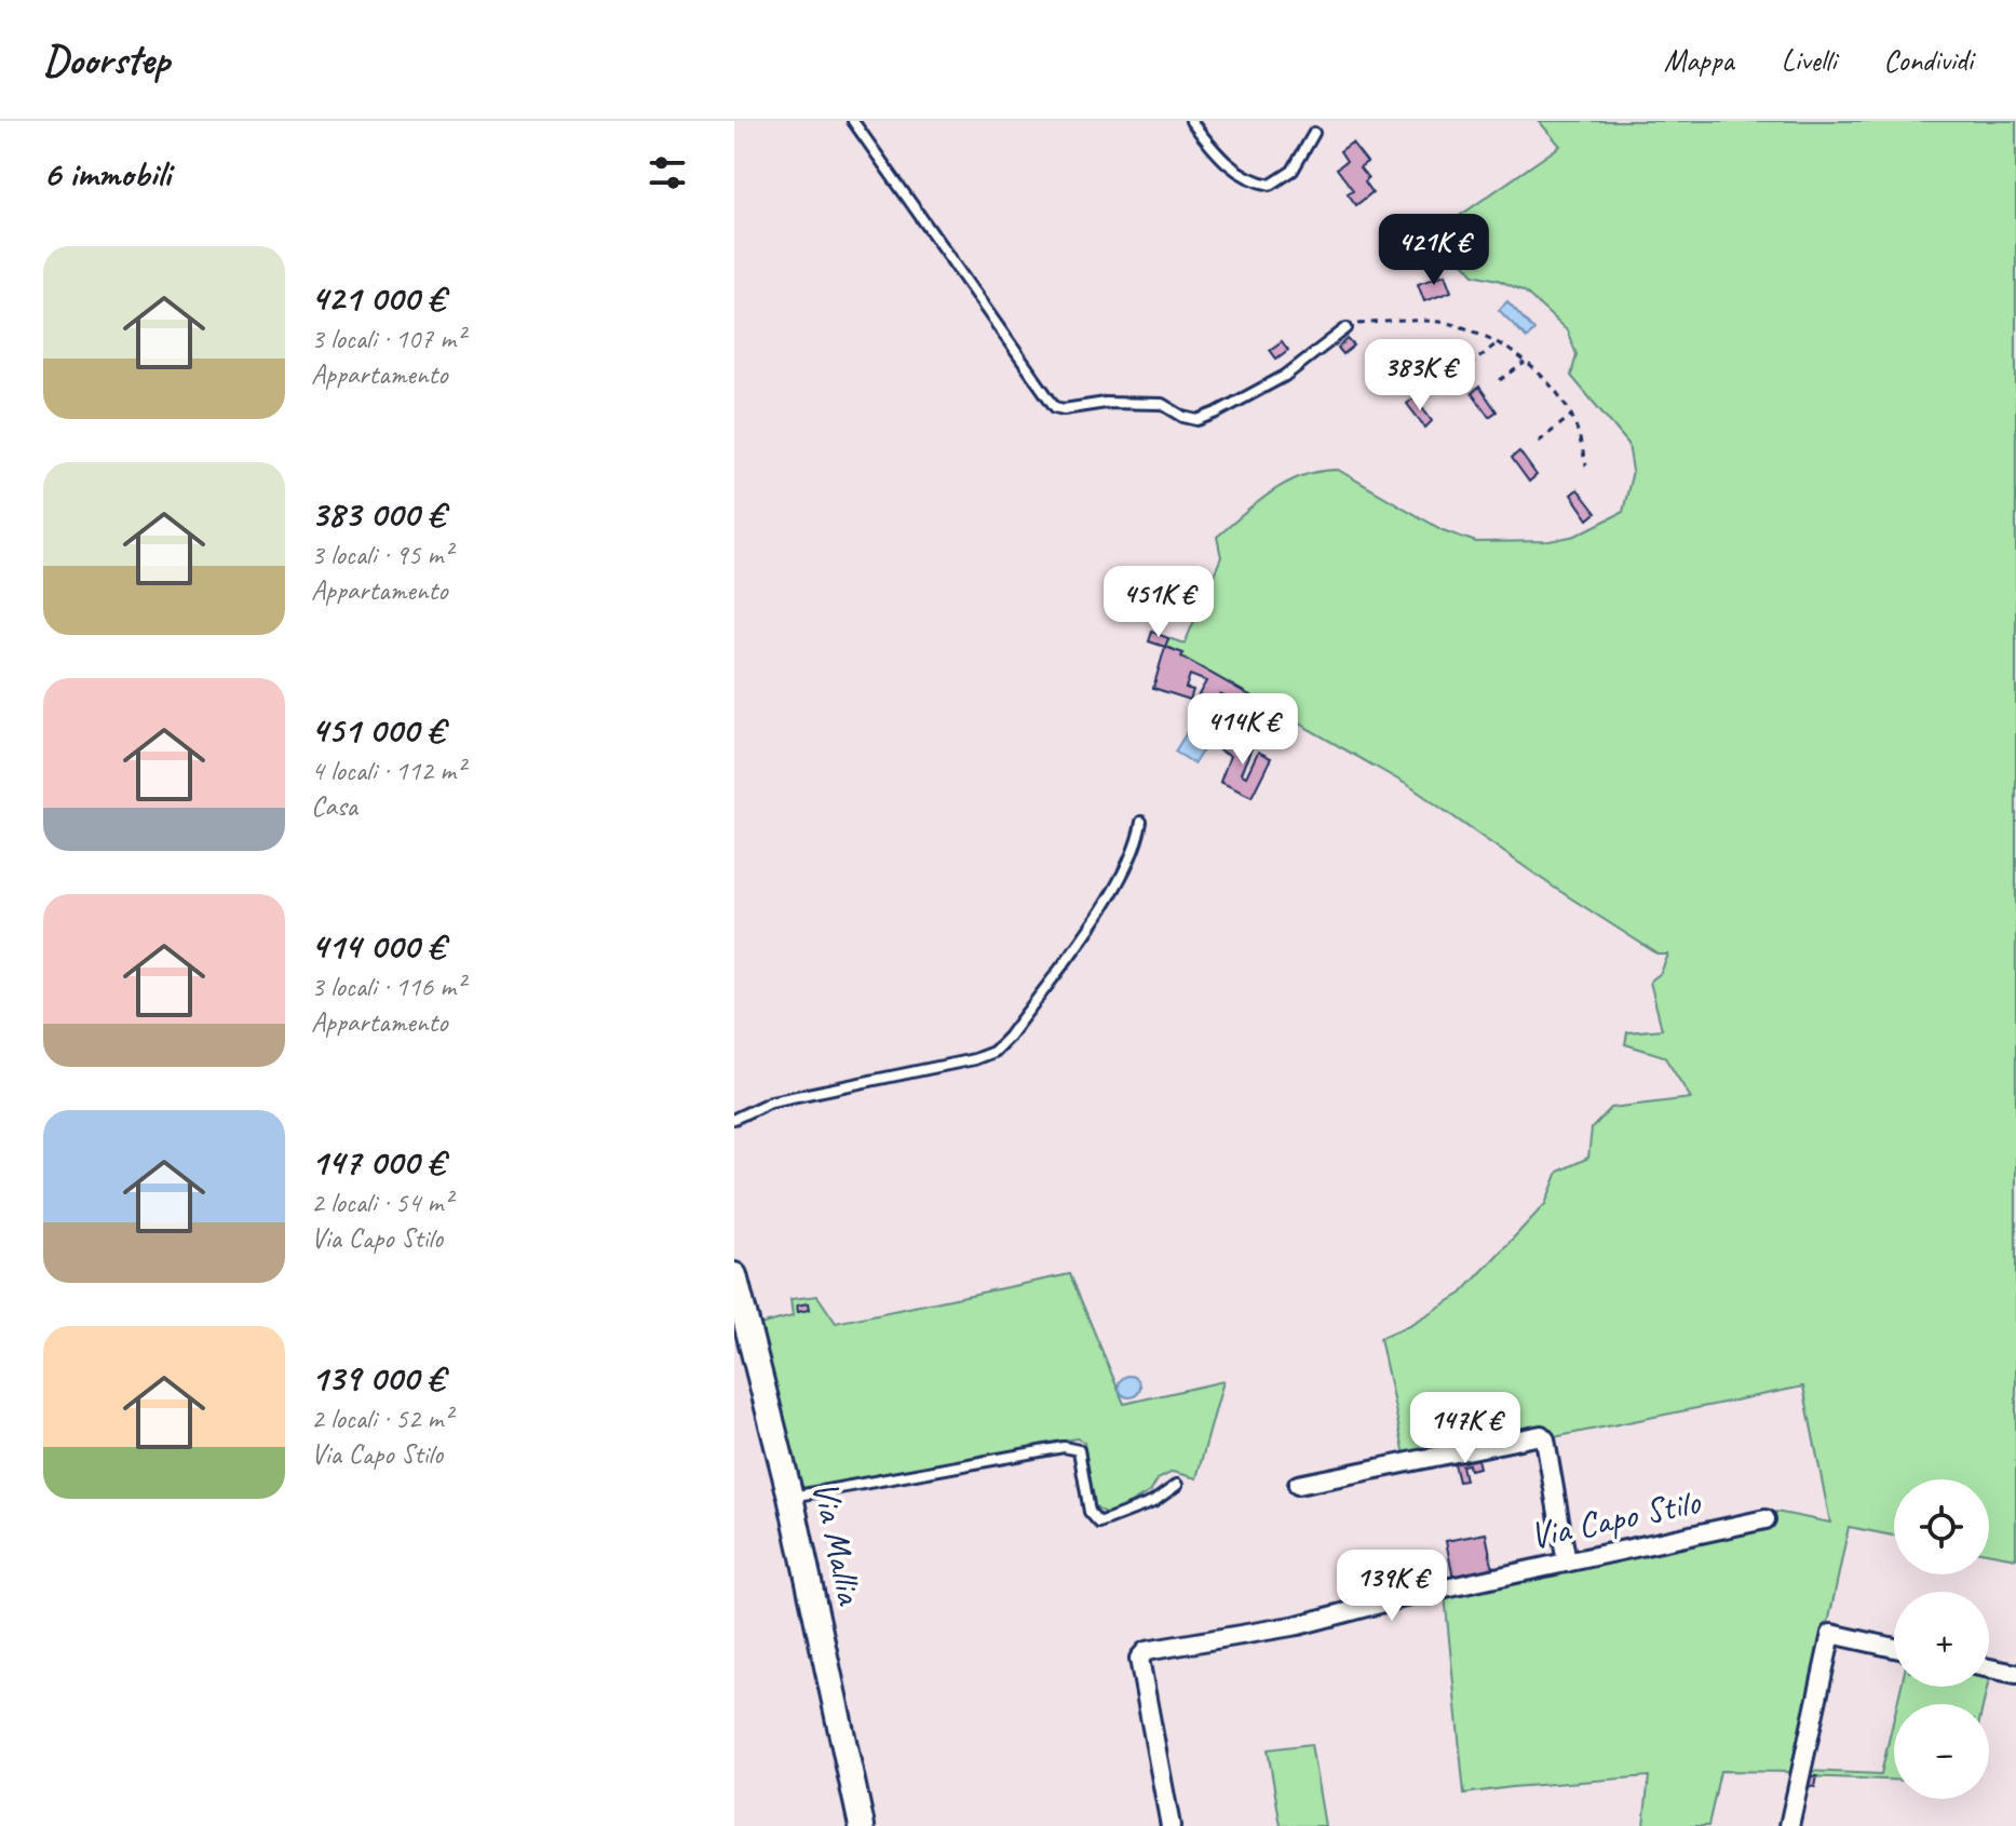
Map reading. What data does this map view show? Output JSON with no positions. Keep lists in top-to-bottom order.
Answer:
{
  "streets": {
    "street": ["Via Capo Stilo", "Via Mallia"]
  },
  "page": {
    "header": "Doorstep",
    "nav": ["Mappa", "Livelli", "Condividi"],
    "heading": "6 immobili",
    "price": [
      "421K €",
      "383K €",
      "451K €",
      "414K €",
      "147K €",
      "139K €"
    ],
    "list": [
      {
        "name": "421 000 €",
        "note": "3 locali · 107 m² · Appartamento"
      },
      {
        "name": "383 000 €",
        "note": "3 locali · 95 m² · Appartamento"
      },
      {
        "name": "451 000 €",
        "note": "4 locali · 112 m² · Casa"
      },
      {
        "name": "414 000 €",
        "note": "3 locali · 116 m² · Appartamento"
      },
      {
        "name": "147 000 €",
        "note": "2 locali · 54 m² · Via Capo Stilo"
      },
      {
        "name": "139 000 €",
        "note": "2 locali · 52 m² · Via Capo Stilo"
      }
    ],
    "map_buttons": ["+", "−"]
  }
}
